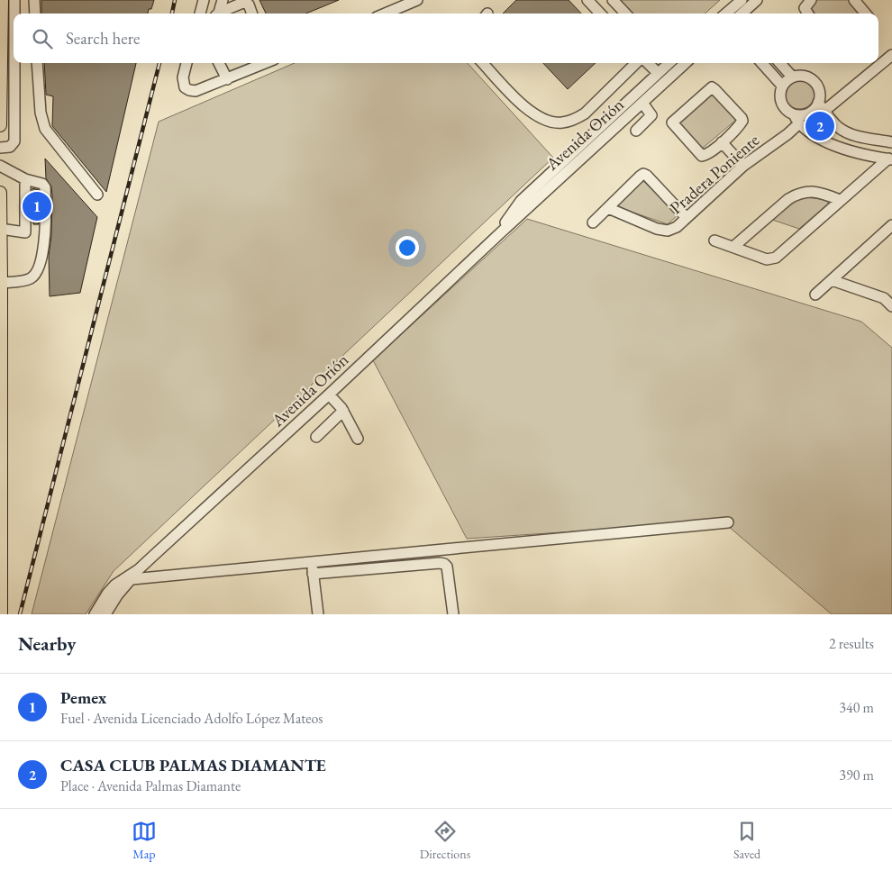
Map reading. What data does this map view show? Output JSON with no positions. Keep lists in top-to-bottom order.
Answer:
{
  "streets": {
    "street": ["Avenida Orión", "Pradera Poniente"]
  },
  "page": {
    "search": "Search here",
    "pins": ["2", "1"],
    "heading": ["Nearby", "2 results"],
    "list": [
      {
        "mark": "1",
        "name": "Pemex",
        "note": "Fuel · Avenida Licenciado Adolfo López Mateos",
        "value": "340 m"
      },
      {
        "mark": "2",
        "name": "CASA CLUB PALMAS DIAMANTE",
        "note": "Place · Avenida Palmas Diamante",
        "value": "390 m"
      }
    ],
    "nav": ["Map", "Directions", "Saved"]
  }
}
